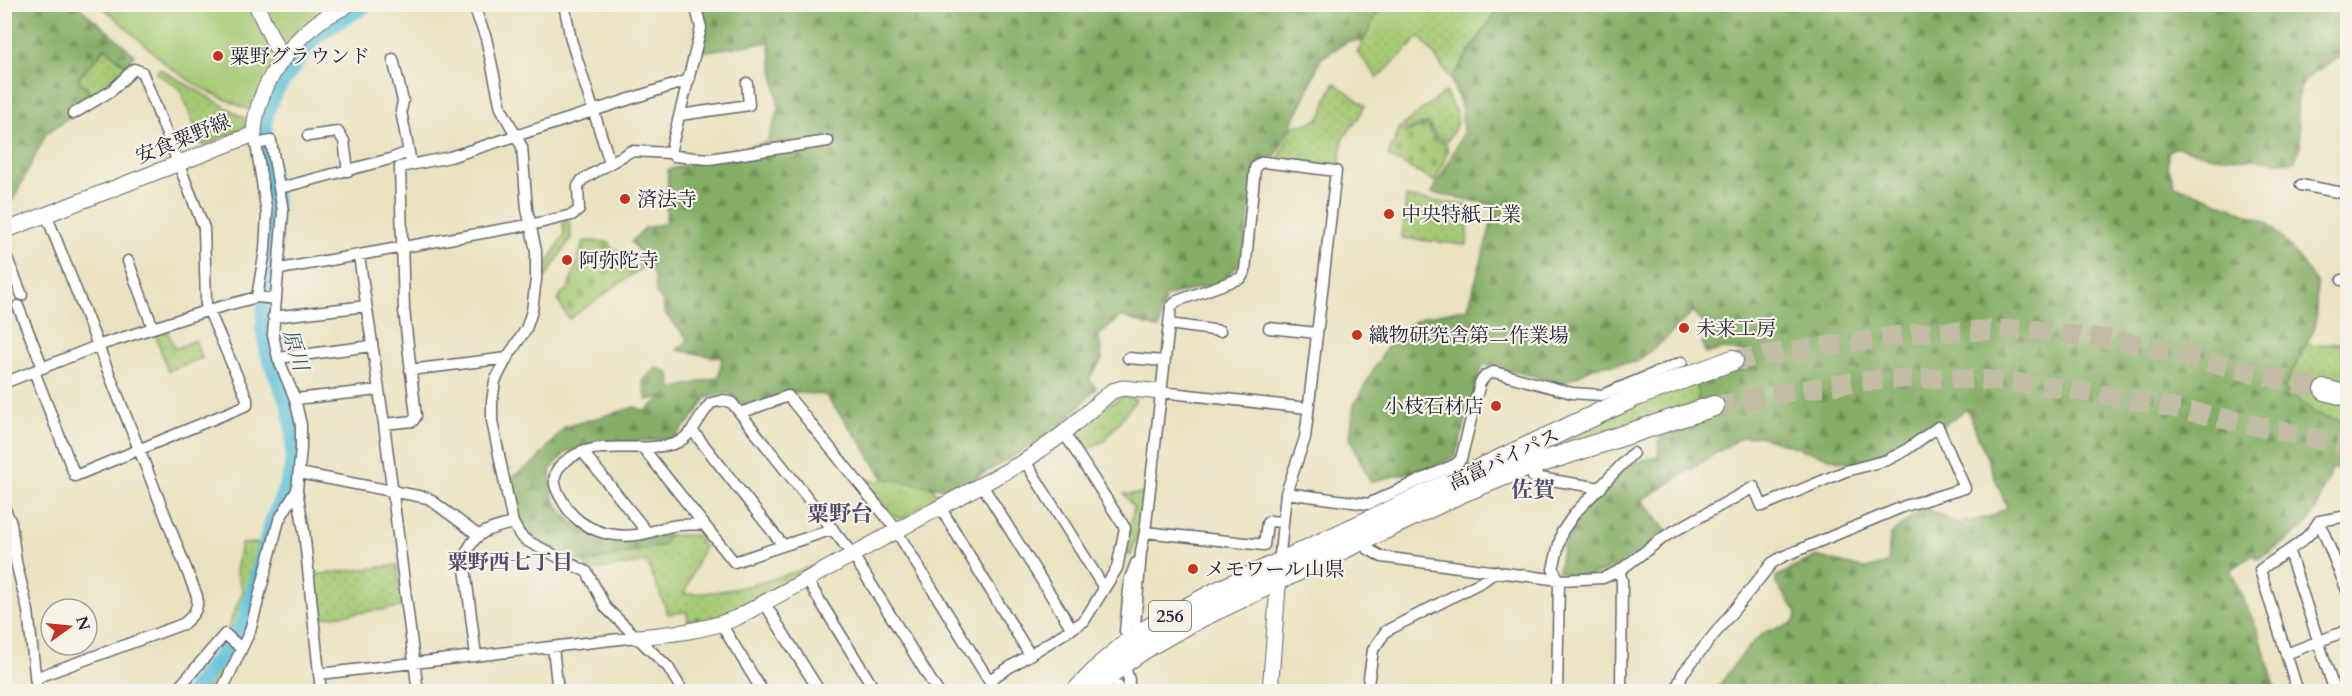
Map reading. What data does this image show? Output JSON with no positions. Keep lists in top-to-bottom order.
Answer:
{
  "streets": {
    "highway": ["高富バイパス", "256"],
    "street": ["安食粟野線"]
  },
  "crossings": [
    ["高富バイパス", "256"]
  ],
  "districts": ["佐賀", "粟野台", "粟野西七丁目"],
  "water": ["原川"],
  "places": [
    "粟野グラウンド",
    "済法寺",
    "中央特紙工業",
    "阿弥陀寺",
    "未来工房",
    "織物研究舎第二作業場",
    "小枝石材店",
    "メモワール山県"
  ],
  "north": "right"
}
